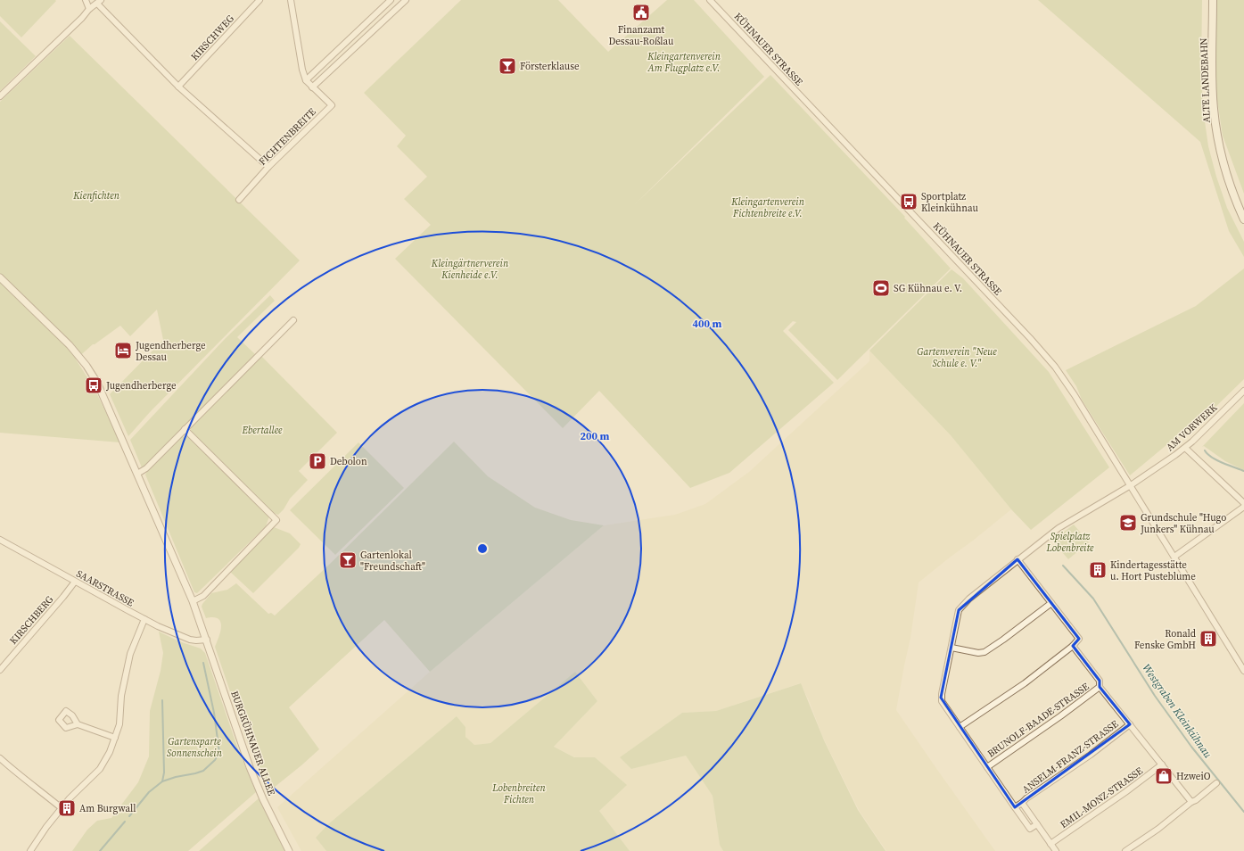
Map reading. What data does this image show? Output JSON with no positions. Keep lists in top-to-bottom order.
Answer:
{
  "streets": {
    "main road": ["ALTE LANDEBAHN"],
    "street": [
      "KIRSCHWEG",
      "KÜHNAUER STRASSE",
      "FICHTENBREITE",
      "AM VORWERK",
      "SAARSTRASSE",
      "KIRSCHBERG",
      "BRUNOLF-BAADE-STRASSE",
      "BURGKÜHNAUER ALLEE",
      "ANSELM-FRANZ-STRASSE",
      "EMIL-MONZ-STRASSE"
    ]
  },
  "crossings": [
    ["KÜHNAUER STRASSE", "AM VORWERK"],
    ["AM VORWERK", "BRUNOLF-BAADE-STRASSE"],
    ["AM VORWERK", "ANSELM-FRANZ-STRASSE"],
    ["SAARSTRASSE", "KIRSCHBERG"],
    ["SAARSTRASSE", "BURGKÜHNAUER ALLEE"]
  ],
  "water": ["Westgraben Kleinkühnau"],
  "parks": [
    "Kleingartenverein Am Flugplatz e.V.",
    "Kienfichten",
    "Kleingartenverein Fichtenbreite e.V.",
    "Kleingärtnerverein Kienheide e.V.",
    "Gartenverein \"Neue Schule e. V.\"",
    "Ebertallee",
    "Spielplatz Lobenbreite",
    "Gartensparte Sonnenschein",
    "Lobenbreiten Fichten"
  ],
  "places": {
    "public building": ["Finanzamt Dessau-Roßlau"],
    "bar": ["Försterklause", "Gartenlokal \"Freundschaft\""],
    "bus stop": ["Sportplatz Kleinkühnau", "Jugendherberge"],
    "sports": ["SG Kühnau e. V."],
    "hotel": ["Jugendherberge Dessau"],
    "parking": ["Debolon"],
    "school or university": ["Grundschule \"Hugo Junkers\" Kühnau"],
    "building": ["Kindertagesstätte u. Hort Pusteblume", "Ronald Fenske GmbH", "Am Burgwall"],
    "shop": ["HzweiO"]
  },
  "rings": ["400 m", "200 m"]
}
